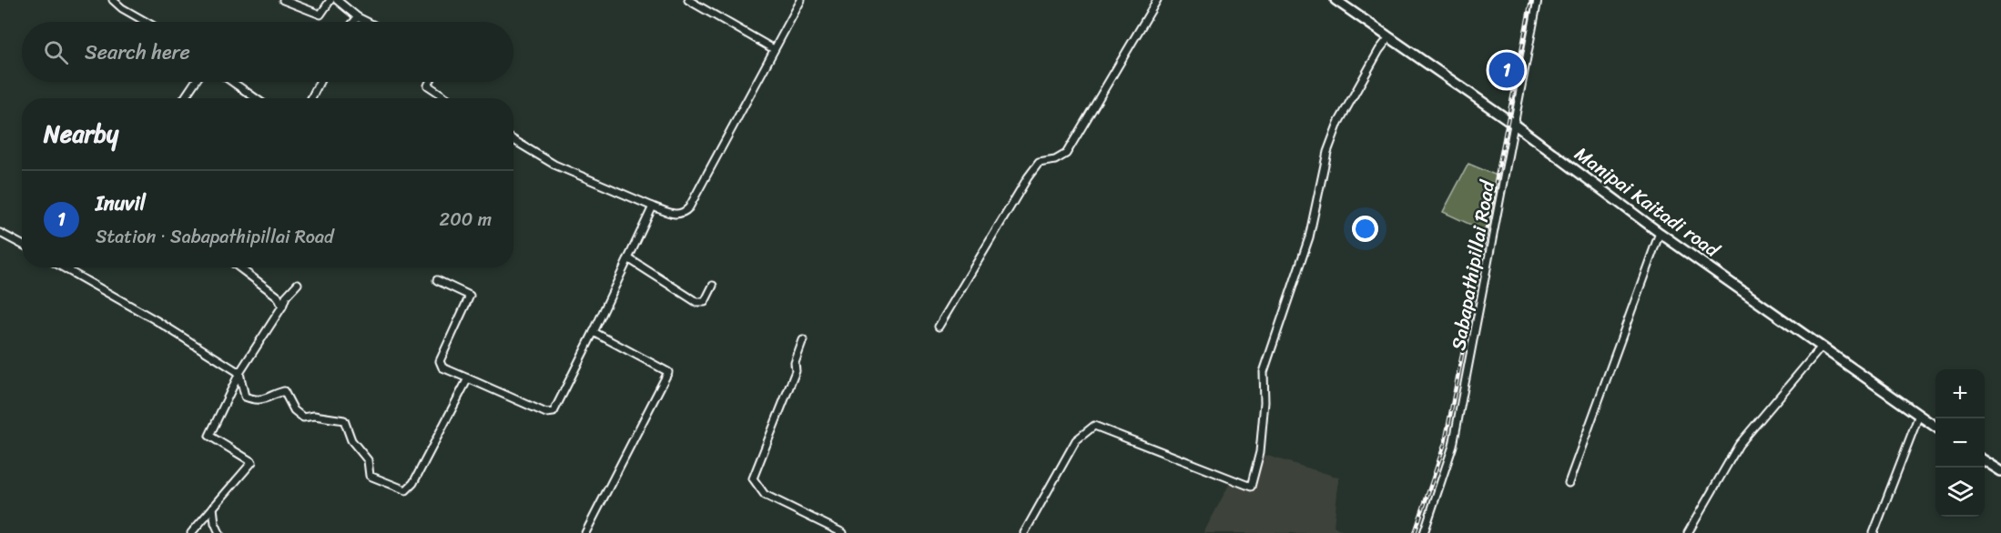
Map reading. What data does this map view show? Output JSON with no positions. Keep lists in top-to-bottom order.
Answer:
{
  "streets": {
    "main road": ["Manipai Kaitadi road"],
    "street": ["Sabapathipillai Road"]
  },
  "crossings": [
    ["Manipai Kaitadi road", "Sabapathipillai Road"]
  ],
  "page": {
    "search": "Search here",
    "pins": "1",
    "heading": "Nearby",
    "list": [
      {
        "mark": "1",
        "name": "Inuvil",
        "note": "Station · Sabapathipillai Road",
        "value": "200 m"
      }
    ],
    "map_buttons": ["+", "−"]
  }
}
